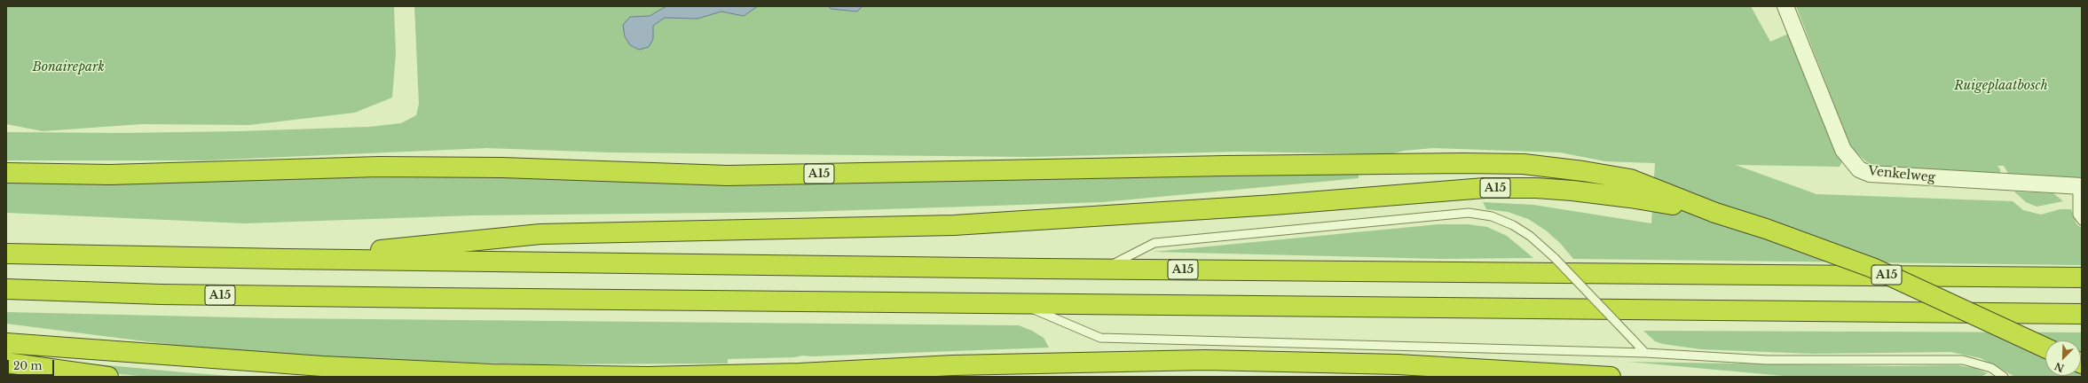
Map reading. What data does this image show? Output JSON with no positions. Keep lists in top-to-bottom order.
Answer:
{
  "streets": {
    "highway": ["A15"],
    "street": ["Venkelweg"]
  },
  "parks": ["Bonairepark", "Ruigeplaatbosch"],
  "scale_bar": "20 m",
  "north": "bottom left"
}
